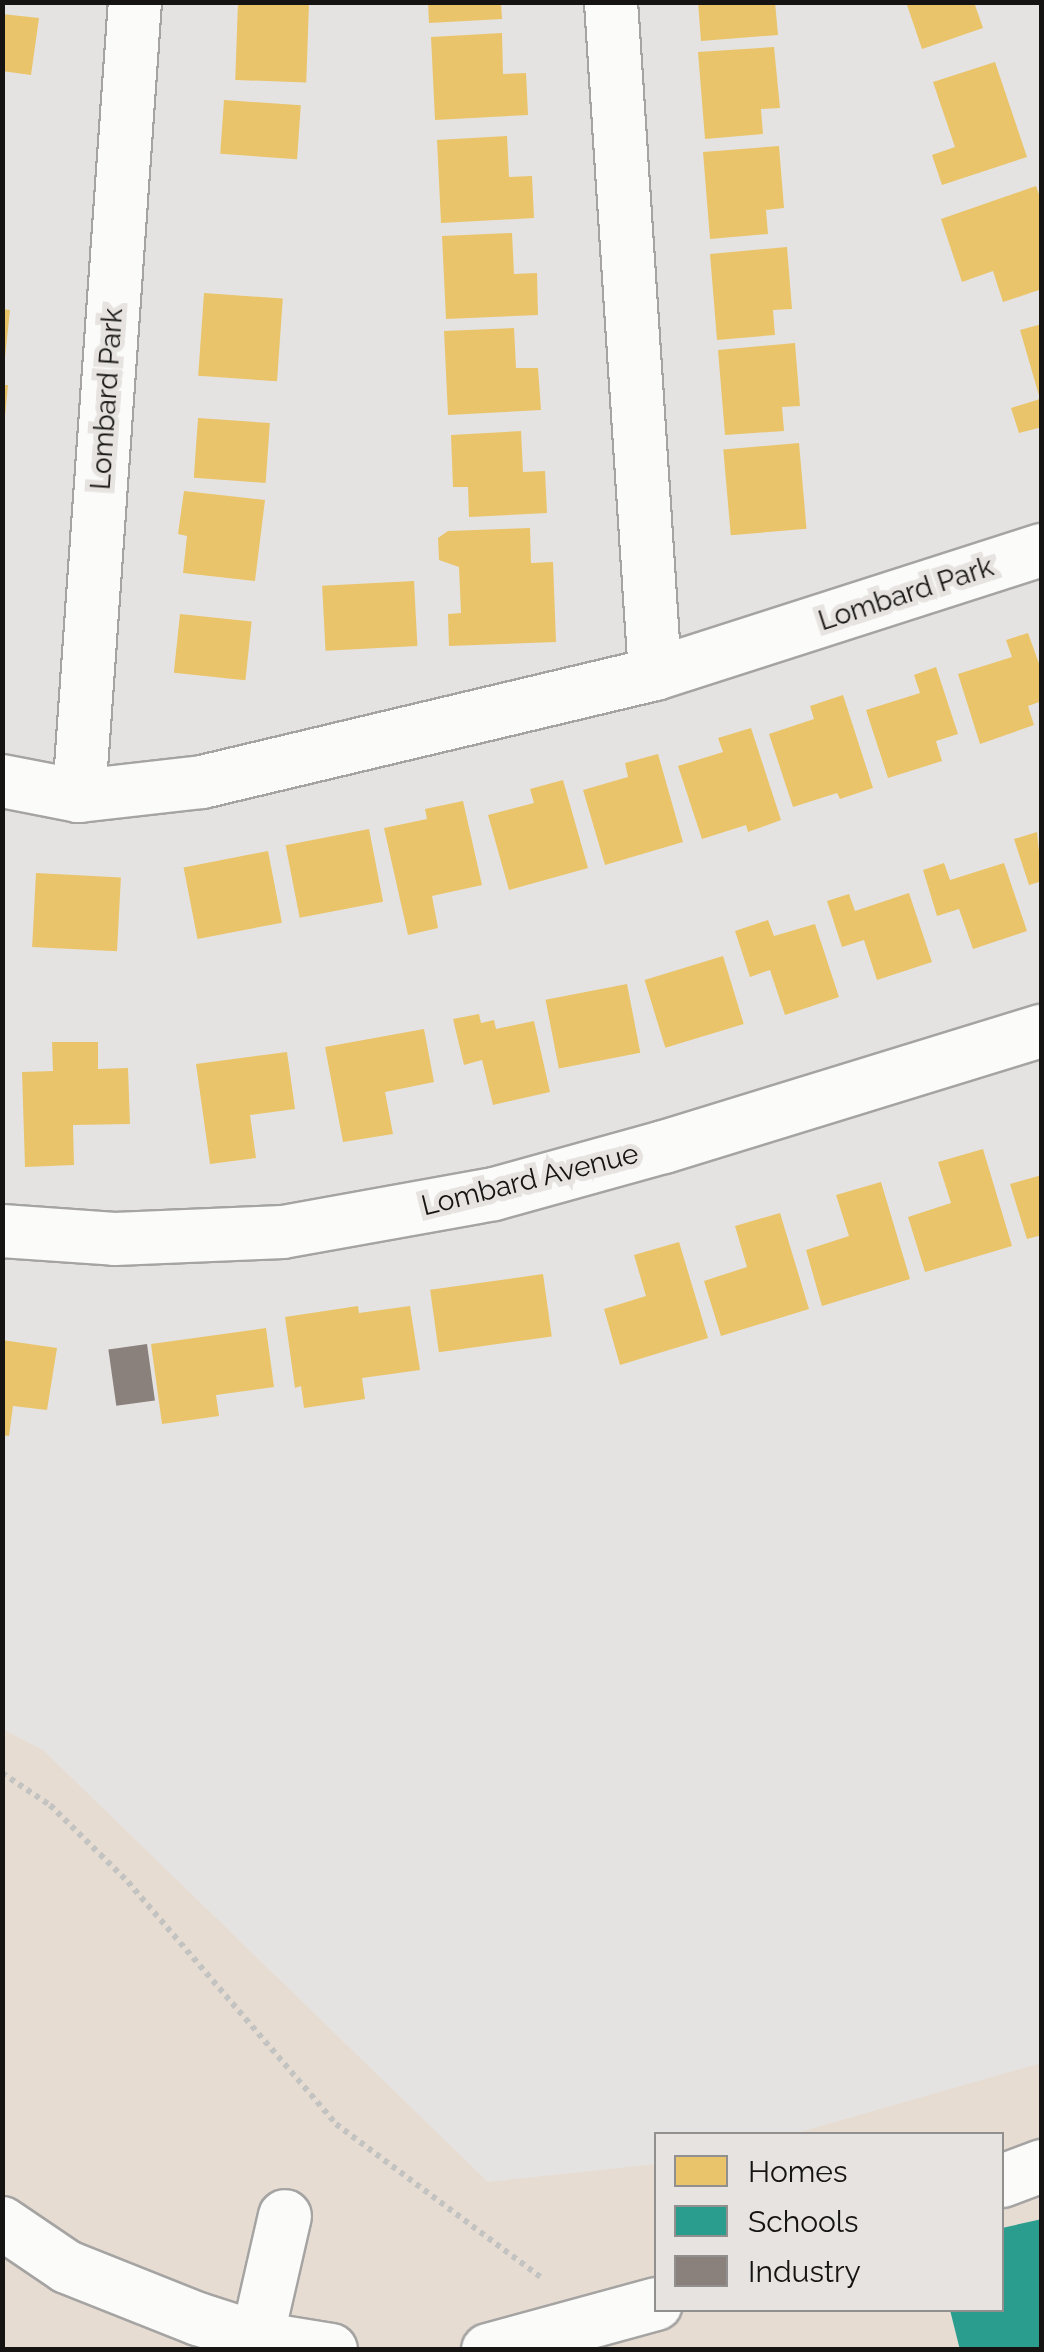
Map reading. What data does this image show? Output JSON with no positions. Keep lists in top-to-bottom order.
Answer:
{
  "streets": {
    "street": ["Lombard Park", "Lombard Avenue"]
  },
  "legend": ["Homes", "Schools", "Industry"]
}
